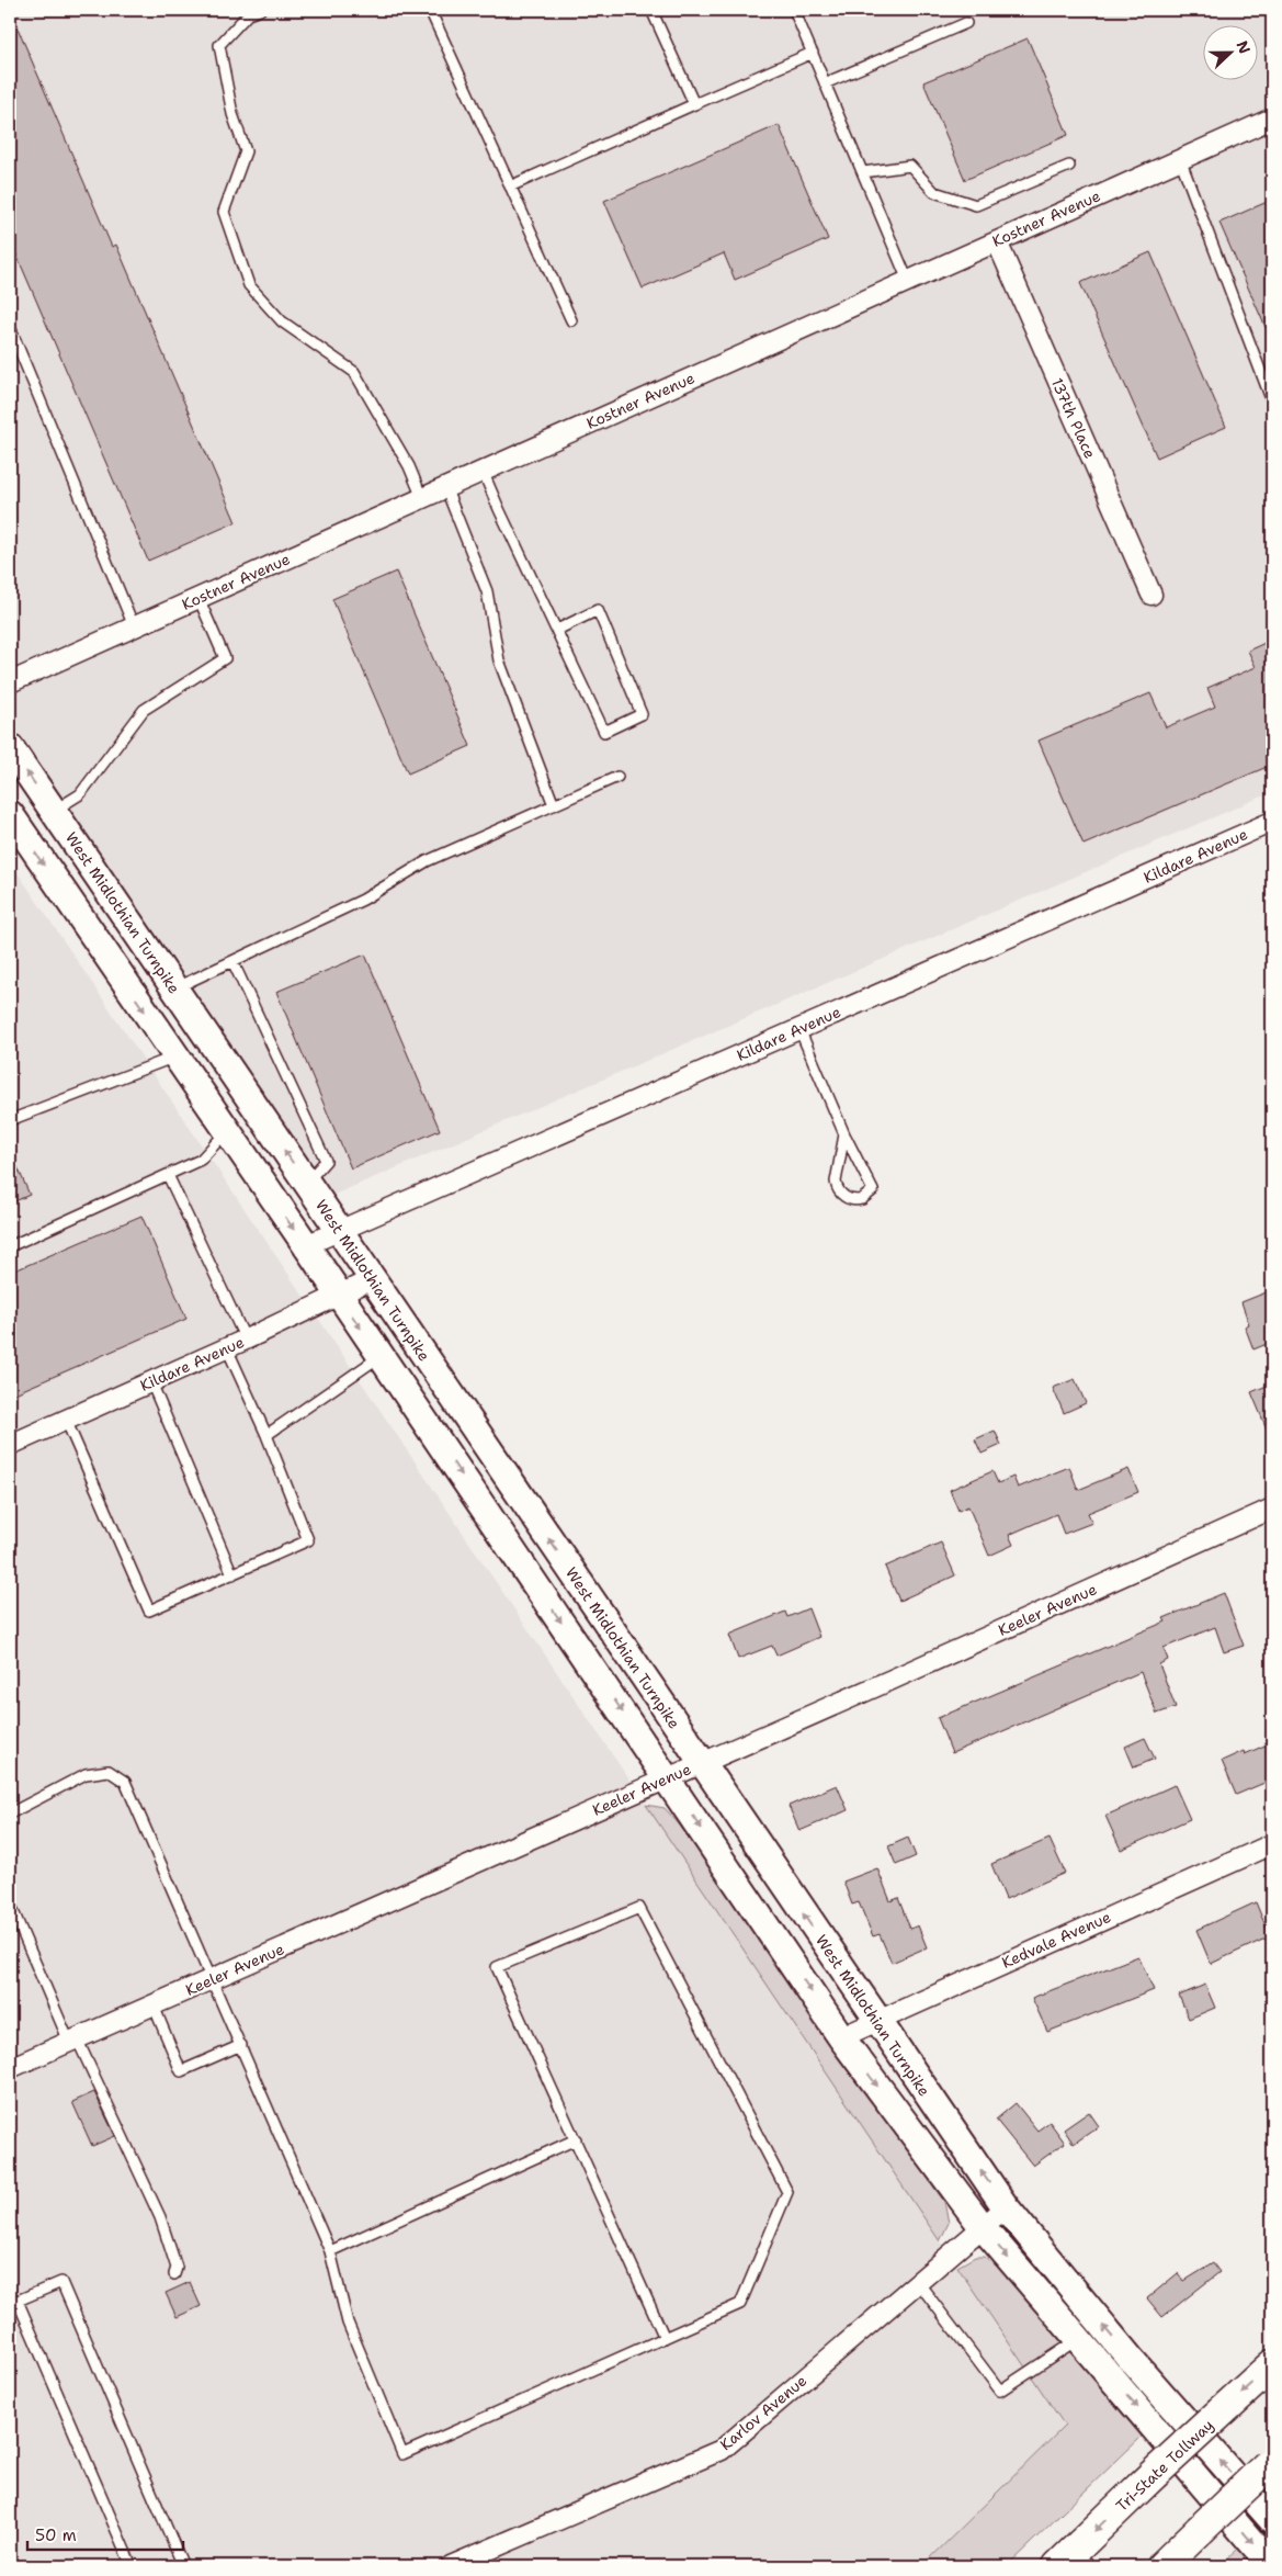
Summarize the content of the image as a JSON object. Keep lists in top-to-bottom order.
{
  "streets": {
    "highway": ["Tri-State Tollway"],
    "main road": ["West Midlothian Turnpike"],
    "street": [
      "Kostner Avenue",
      "137th Place",
      "Kildare Avenue",
      "Keeler Avenue",
      "Kedvale Avenue",
      "Karlov Avenue"
    ]
  },
  "crossings": [
    ["Kostner Avenue", "137th Place"],
    ["Kildare Avenue", "West Midlothian Turnpike"],
    ["West Midlothian Turnpike", "Keeler Avenue"],
    ["West Midlothian Turnpike", "Kedvale Avenue"],
    ["West Midlothian Turnpike", "Karlov Avenue"]
  ],
  "scale_bar": "50 m",
  "north": "right"
}
